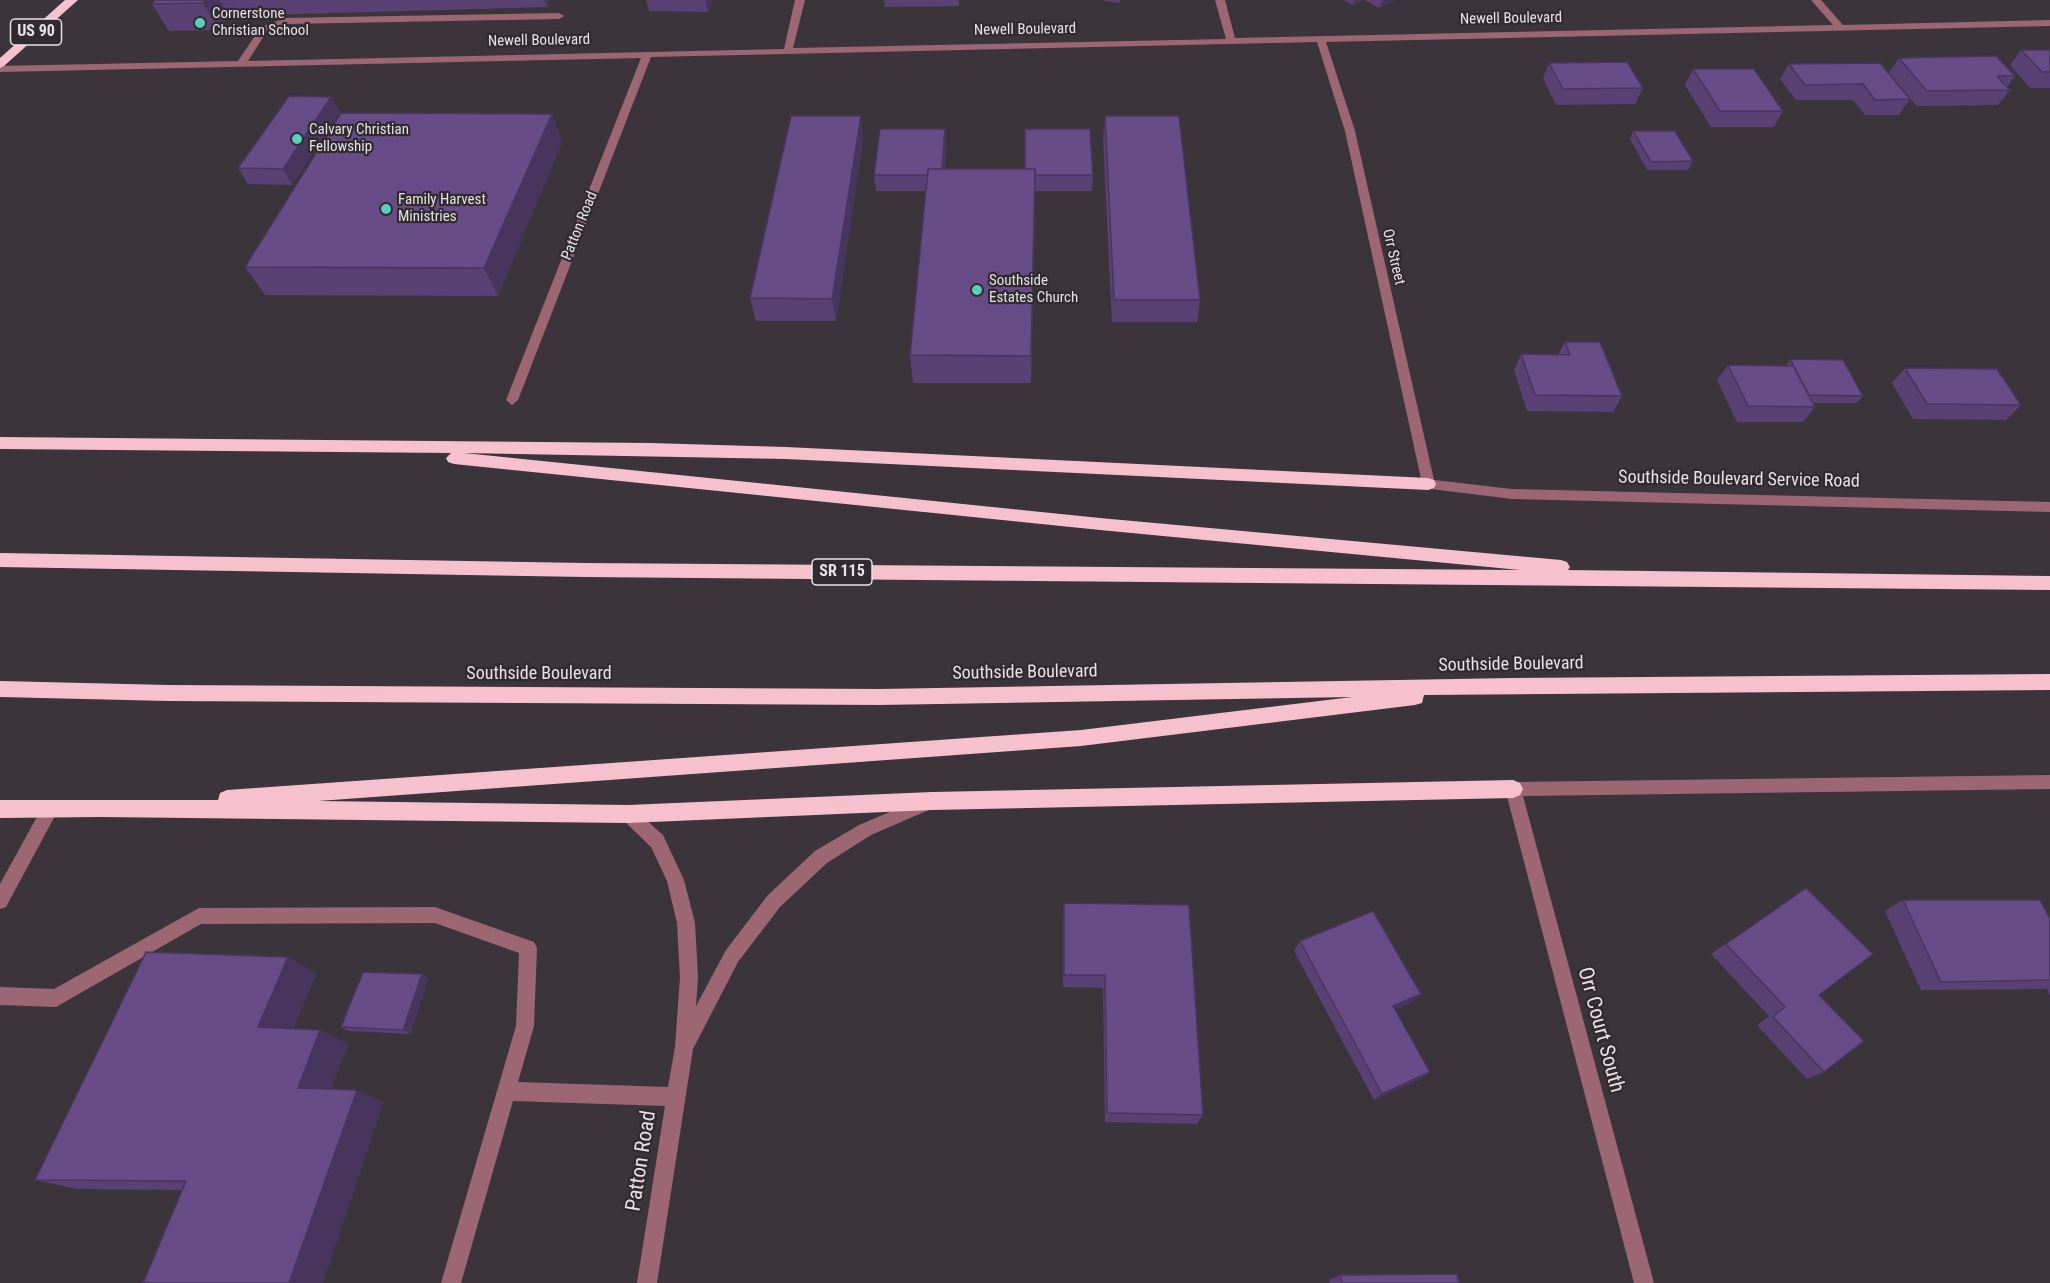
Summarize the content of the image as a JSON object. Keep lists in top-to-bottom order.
{
  "streets": {
    "highway": ["US 90", "SR 115", "Southside Boulevard"],
    "street": [
      "Newell Boulevard",
      "Patton Road",
      "Orr Street",
      "Southside Boulevard Service Road",
      "Orr Court South"
    ]
  },
  "crossings": [
    ["Newell Boulevard", "Patton Road"],
    ["Newell Boulevard", "Orr Street"],
    ["Orr Street", "Southside Boulevard Service Road"]
  ],
  "places": [
    "Cornerstone Christian School",
    "Calvary Christian Fellowship",
    "Family Harvest Ministries",
    "Southside Estates Church"
  ]
}
